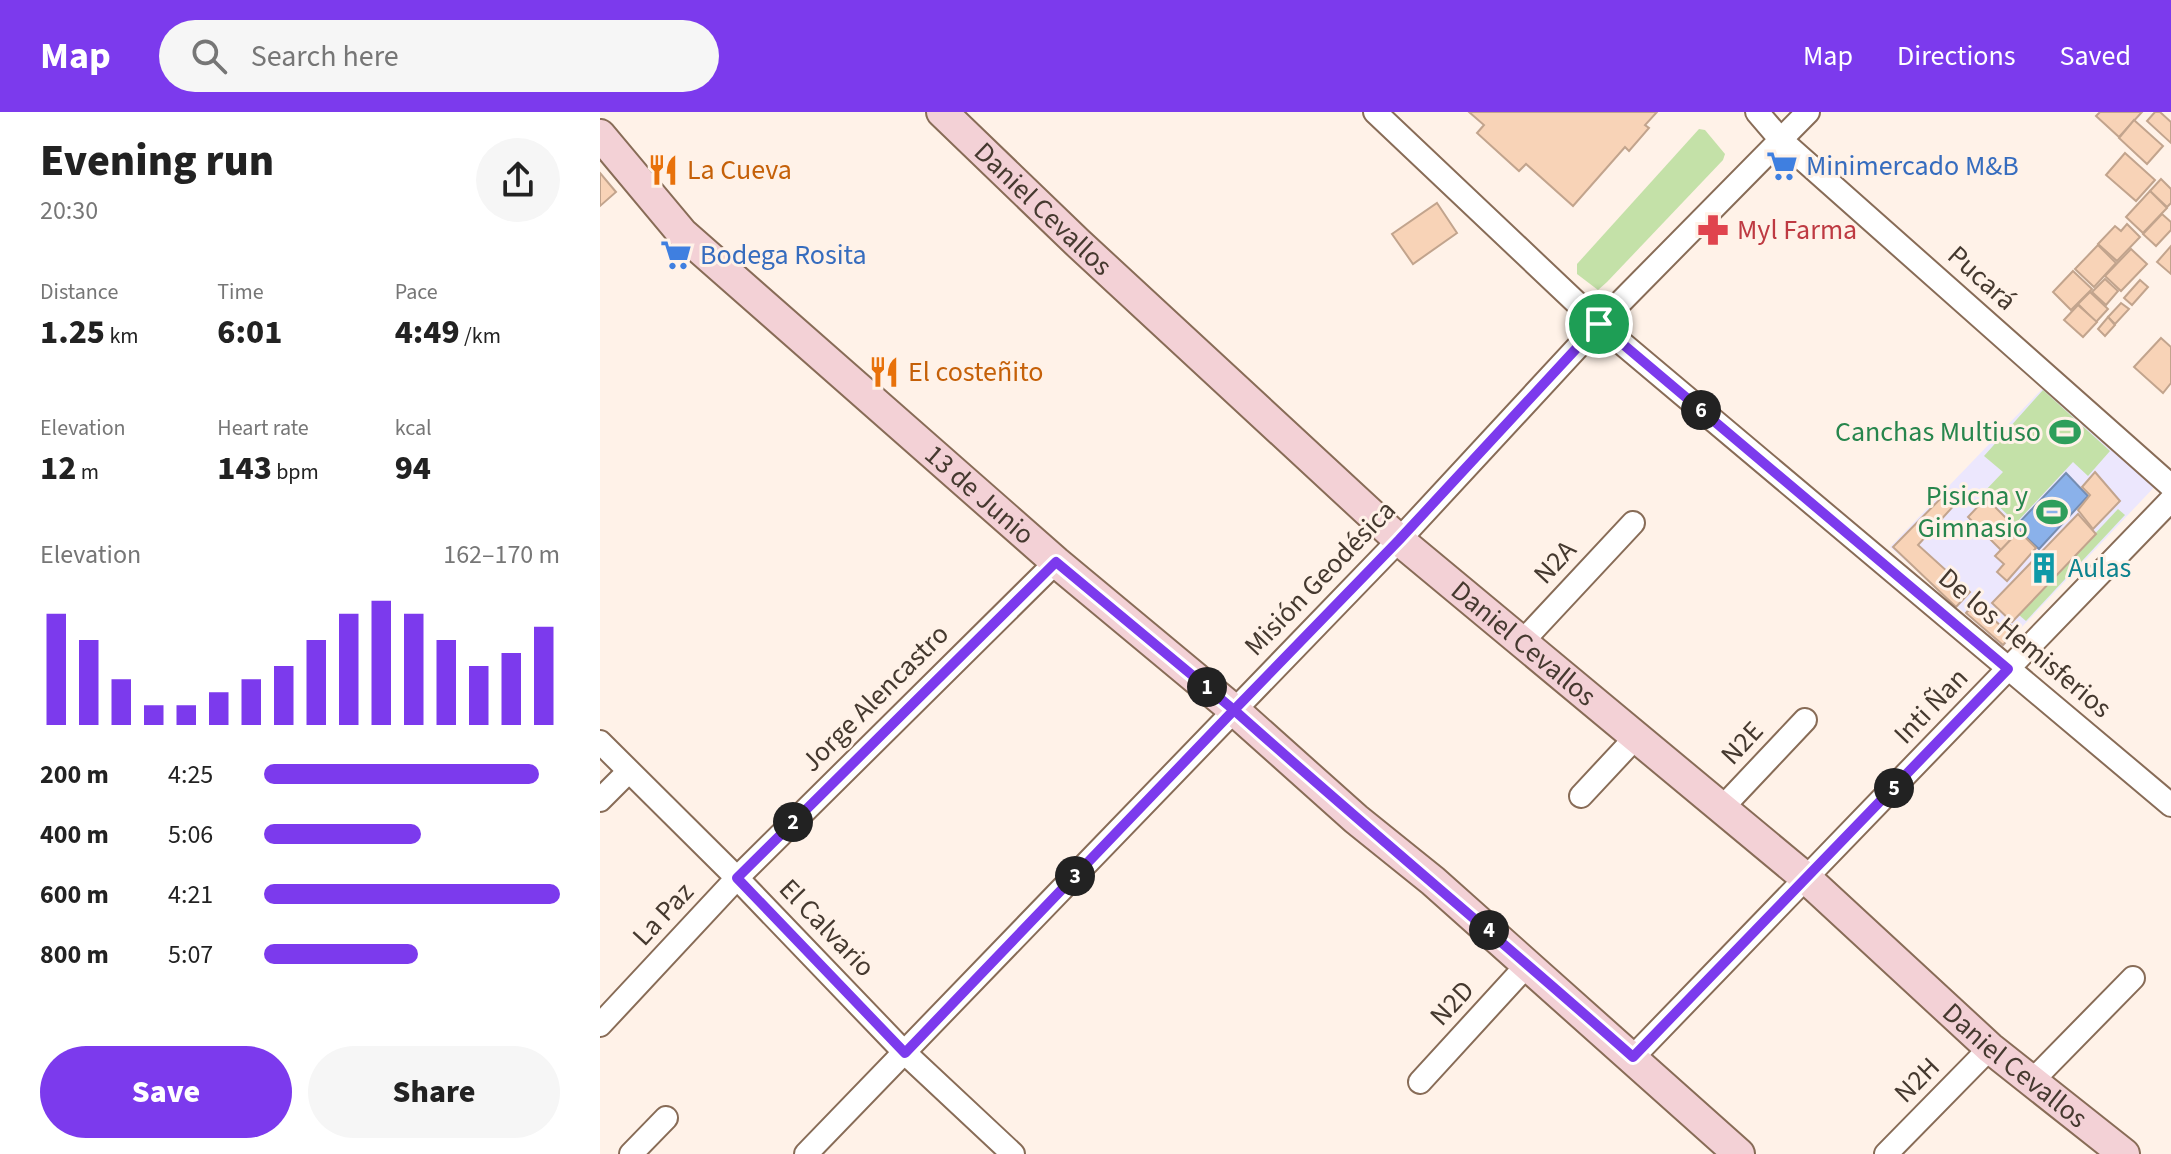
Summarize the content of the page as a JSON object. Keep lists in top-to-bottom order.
{
  "streets": {
    "street": [
      "Daniel Cevallos",
      "Pucará",
      "13 de Junio",
      "N2A",
      "Misión Geodésica",
      "De los Hemisferios",
      "Jorge Alencastro",
      "Inti Ñan",
      "N2E",
      "La Paz",
      "El Calvario",
      "N2D",
      "N2H"
    ]
  },
  "crossings": [
    ["Daniel Cevallos", "N2A"],
    ["Daniel Cevallos", "Misión Geodésica"],
    ["Daniel Cevallos", "Inti Ñan"],
    ["Daniel Cevallos", "N2E"],
    ["Daniel Cevallos", "N2H"],
    ["Pucará", "Misión Geodésica"],
    ["13 de Junio", "Misión Geodésica"],
    ["13 de Junio", "Jorge Alencastro"],
    ["13 de Junio", "Inti Ñan"],
    ["13 de Junio", "N2D"],
    ["Misión Geodésica", "De los Hemisferios"],
    ["Misión Geodésica", "El Calvario"],
    ["De los Hemisferios", "Inti Ñan"],
    ["Jorge Alencastro", "La Paz"],
    ["Jorge Alencastro", "El Calvario"],
    ["La Paz", "El Calvario"]
  ],
  "places": {
    "supermarket": ["Minimercado M&B", "Bodega Rosita"],
    "restaurant": ["La Cueva", "El costeñito"],
    "pharmacy": ["Myl Farma"],
    "sports": ["Canchas Multiuso", "Pisicna y Gimnasio"],
    "building": ["Aulas"]
  },
  "page": {
    "header": "Map",
    "search": "Search here",
    "nav": ["Map", "Directions", "Saved"],
    "heading": ["Evening run", "20:30"],
    "stats": [
      ["Distance", "1.25 km"],
      ["Time", "6:01"],
      ["Pace", "4:49 /km"],
      ["Elevation", "12 m"],
      ["Heart rate", "143 bpm"],
      ["kcal", "94"]
    ],
    "pins": [
      "6",
      "1",
      "5",
      "2",
      "3",
      "4"
    ],
    "chart": ["Elevation", "162–170 m"],
    "list": [
      {
        "name": "200 m",
        "note": "4:25"
      },
      {
        "name": "400 m",
        "note": "5:06"
      },
      {
        "name": "600 m",
        "note": "4:21"
      },
      {
        "name": "800 m",
        "note": "5:07"
      }
    ],
    "buttons": ["Save", "Share"]
  }
}
